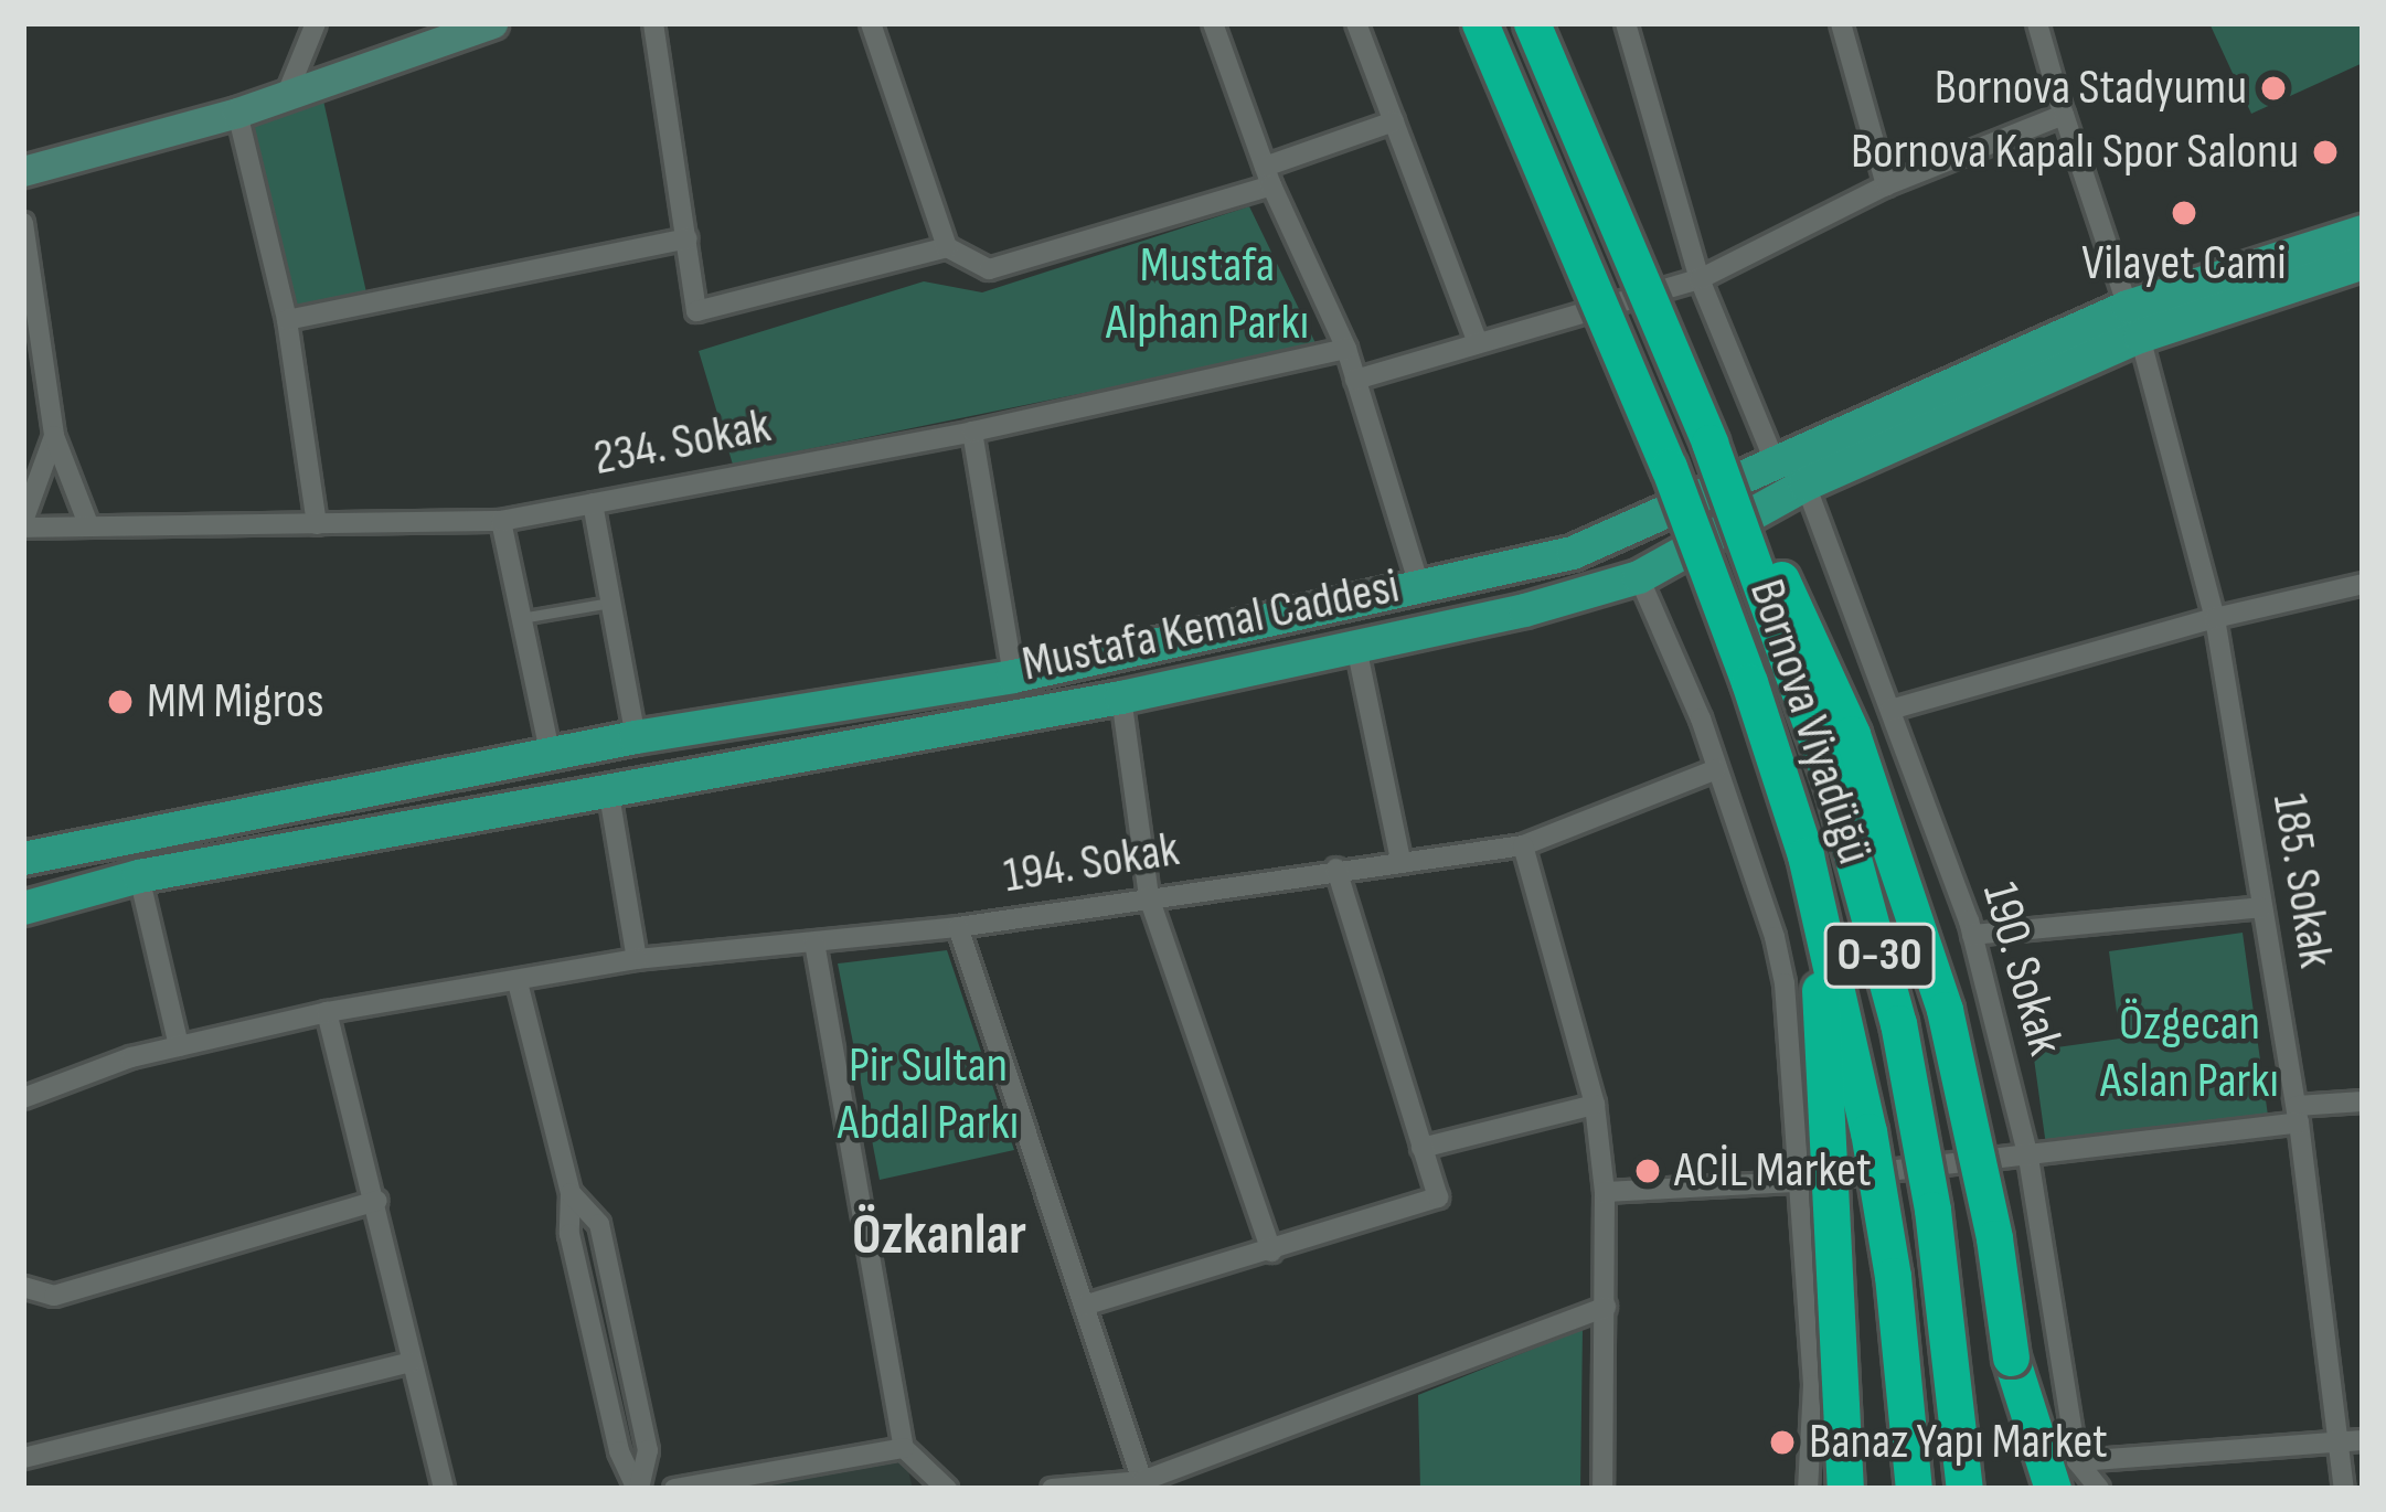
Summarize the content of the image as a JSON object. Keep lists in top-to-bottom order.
{
  "streets": {
    "highway": ["Bornova Viyadüğü", "O-30"],
    "main road": ["Mustafa Kemal Caddesi"],
    "street": [
      "234. Sokak",
      "194. Sokak",
      "185. Sokak",
      "190. Sokak"
    ]
  },
  "crossings": [
    ["Mustafa Kemal Caddesi", "185. Sokak"],
    ["Mustafa Kemal Caddesi", "190. Sokak"]
  ],
  "districts": ["Özkanlar"],
  "parks": ["Mustafa Alphan Parkı", "Özgecan Aslan Parkı", "Pir Sultan Abdal Parkı"],
  "places": [
    "Bornova Stadyumu",
    "Bornova Kapalı Spor Salonu",
    "Vilayet Cami",
    "MM Migros",
    "ACİL Market",
    "Banaz Yapı Market"
  ]
}
